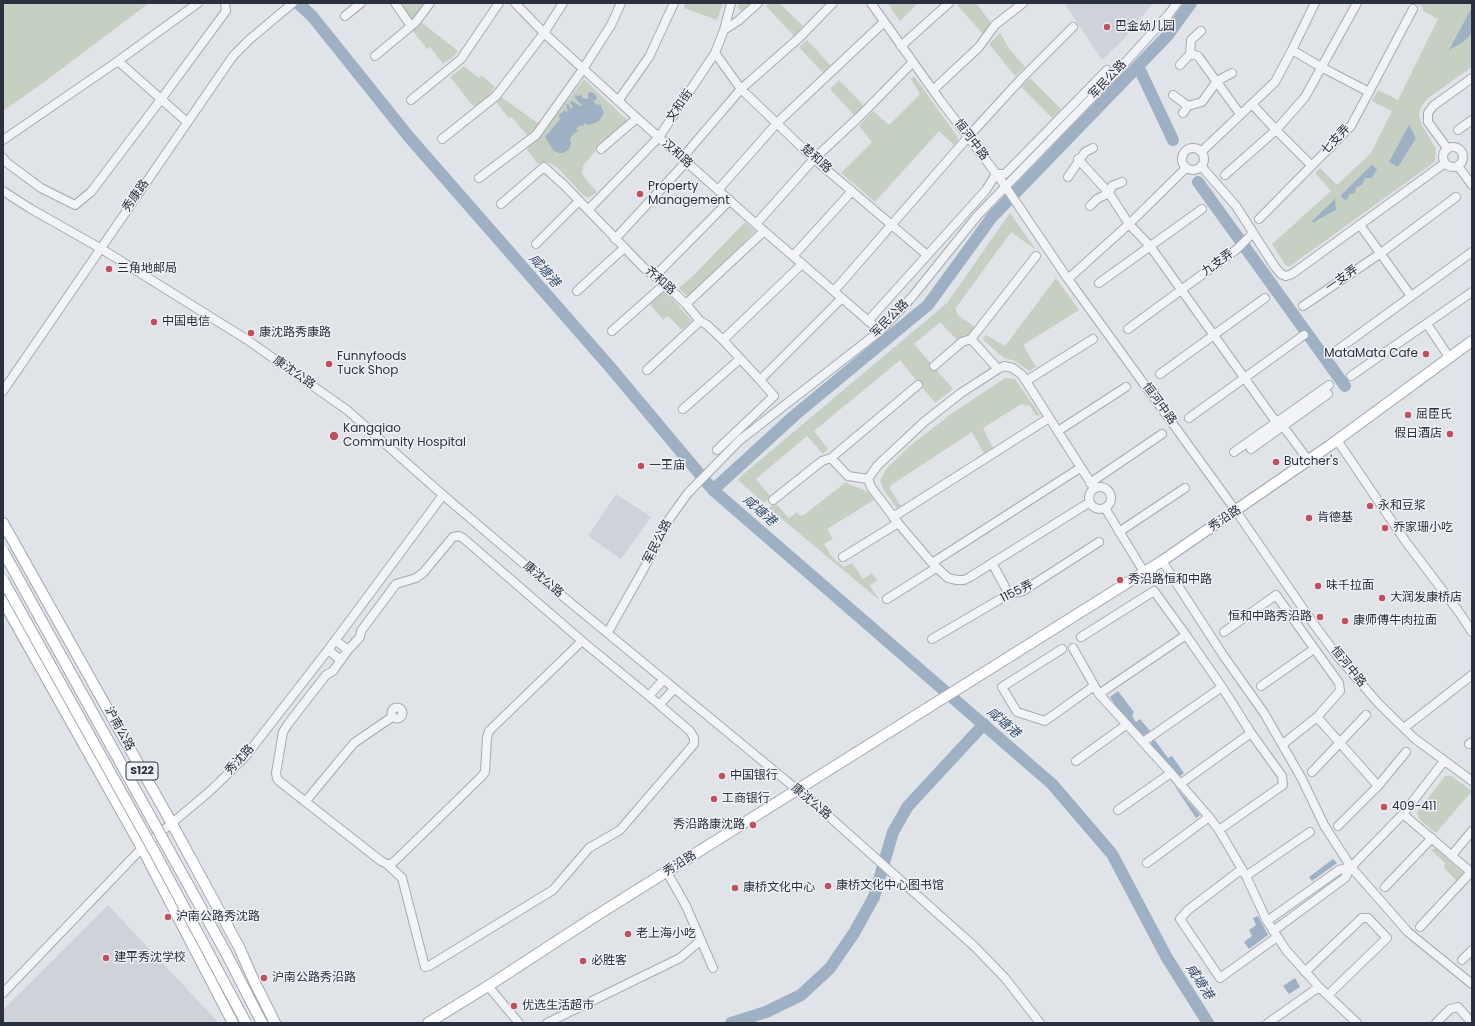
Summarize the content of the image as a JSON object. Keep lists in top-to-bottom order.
{
  "streets": {
    "main road": ["秀沿路", "沪南公路", "S122"],
    "street": [
      "军民公路",
      "文和街",
      "恒河中路",
      "七支弄",
      "汉和路",
      "楚和路",
      "秀康路",
      "九支弄",
      "一支弄",
      "齐和路",
      "康沈公路",
      "1155弄",
      "秀沈路"
    ]
  },
  "crossings": [
    ["军民公路", "恒河中路"],
    ["军民公路", "汉和路"],
    ["军民公路", "康沈公路"],
    ["文和街", "汉和路"],
    ["文和街", "楚和路"],
    ["文和街", "齐和路"],
    ["恒河中路", "秀沿路"],
    ["秀康路", "康沈公路"],
    ["康沈公路", "秀沿路"],
    ["康沈公路", "秀沈路"],
    ["沪南公路", "秀沈路"]
  ],
  "water": ["咸塘港"],
  "places": [
    "巴金幼儿园",
    "Property Management",
    "三角地邮局",
    "中国电信",
    "康沈路秀康路",
    "MataMata Cafe",
    "Funnyfoods Tuck Shop",
    "屈臣氏",
    "假日酒店",
    "Kangqiao Community Hospital",
    "Butcher's",
    "一王庙",
    "永和豆浆",
    "肯德基",
    "乔家珊小吃",
    "秀沿路恒和中路",
    "味千拉面",
    "大润发康桥店",
    "恒和中路秀沿路",
    "康师傅牛肉拉面",
    "中国银行",
    "工商银行",
    "409-411",
    "秀沿路康沈路",
    "康桥文化中心图书馆",
    "康桥文化中心",
    "沪南公路秀沈路",
    "老上海小吃",
    "建平秀沈学校",
    "必胜客",
    "沪南公路秀沿路",
    "优选生活超市"
  ]
}
